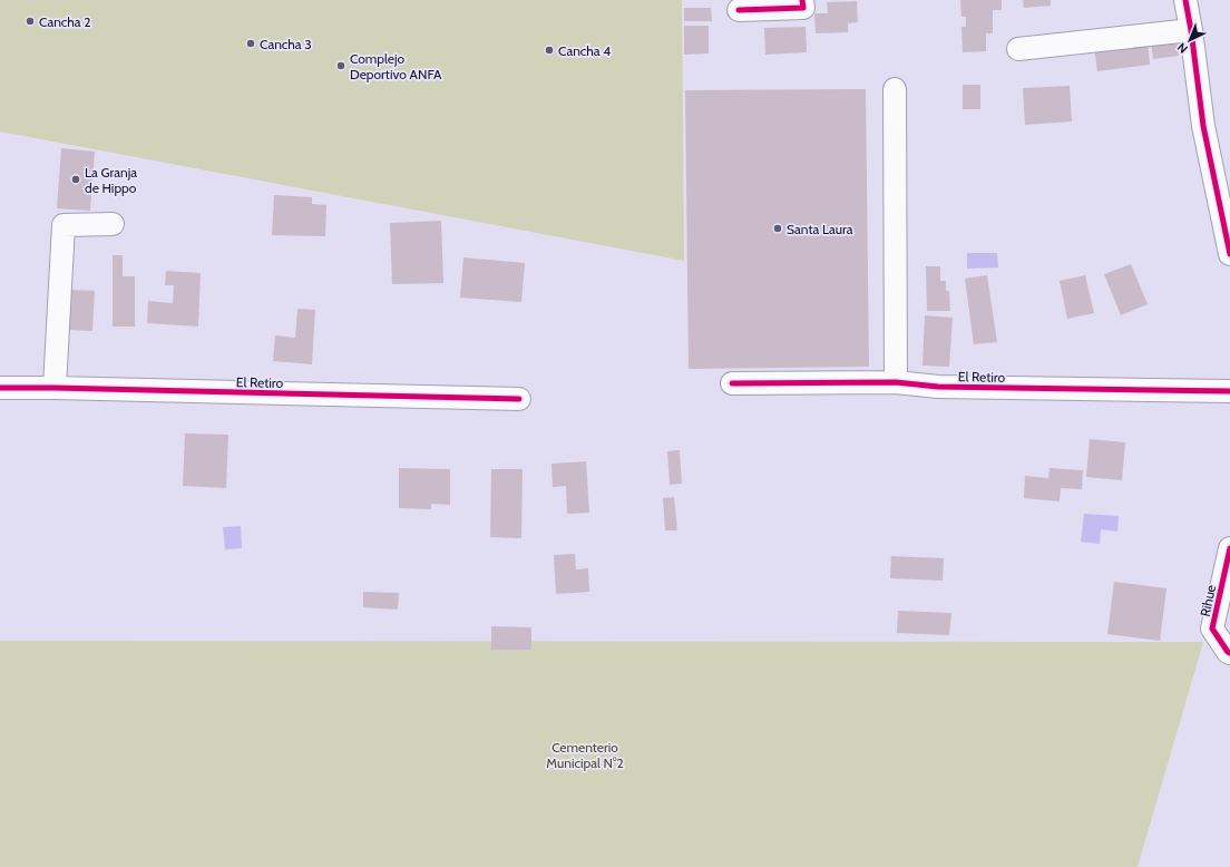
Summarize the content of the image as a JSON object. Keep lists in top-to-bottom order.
{
  "streets": {
    "street": ["El Retiro", "Rihue"]
  },
  "parks": ["Cementerio Municipal N°2"],
  "places": [
    "Cancha 2",
    "Cancha 3",
    "Cancha 4",
    "Complejo Deportivo ANFA",
    "La Granja de Hippo",
    "Santa Laura"
  ],
  "north": "bottom left"
}
